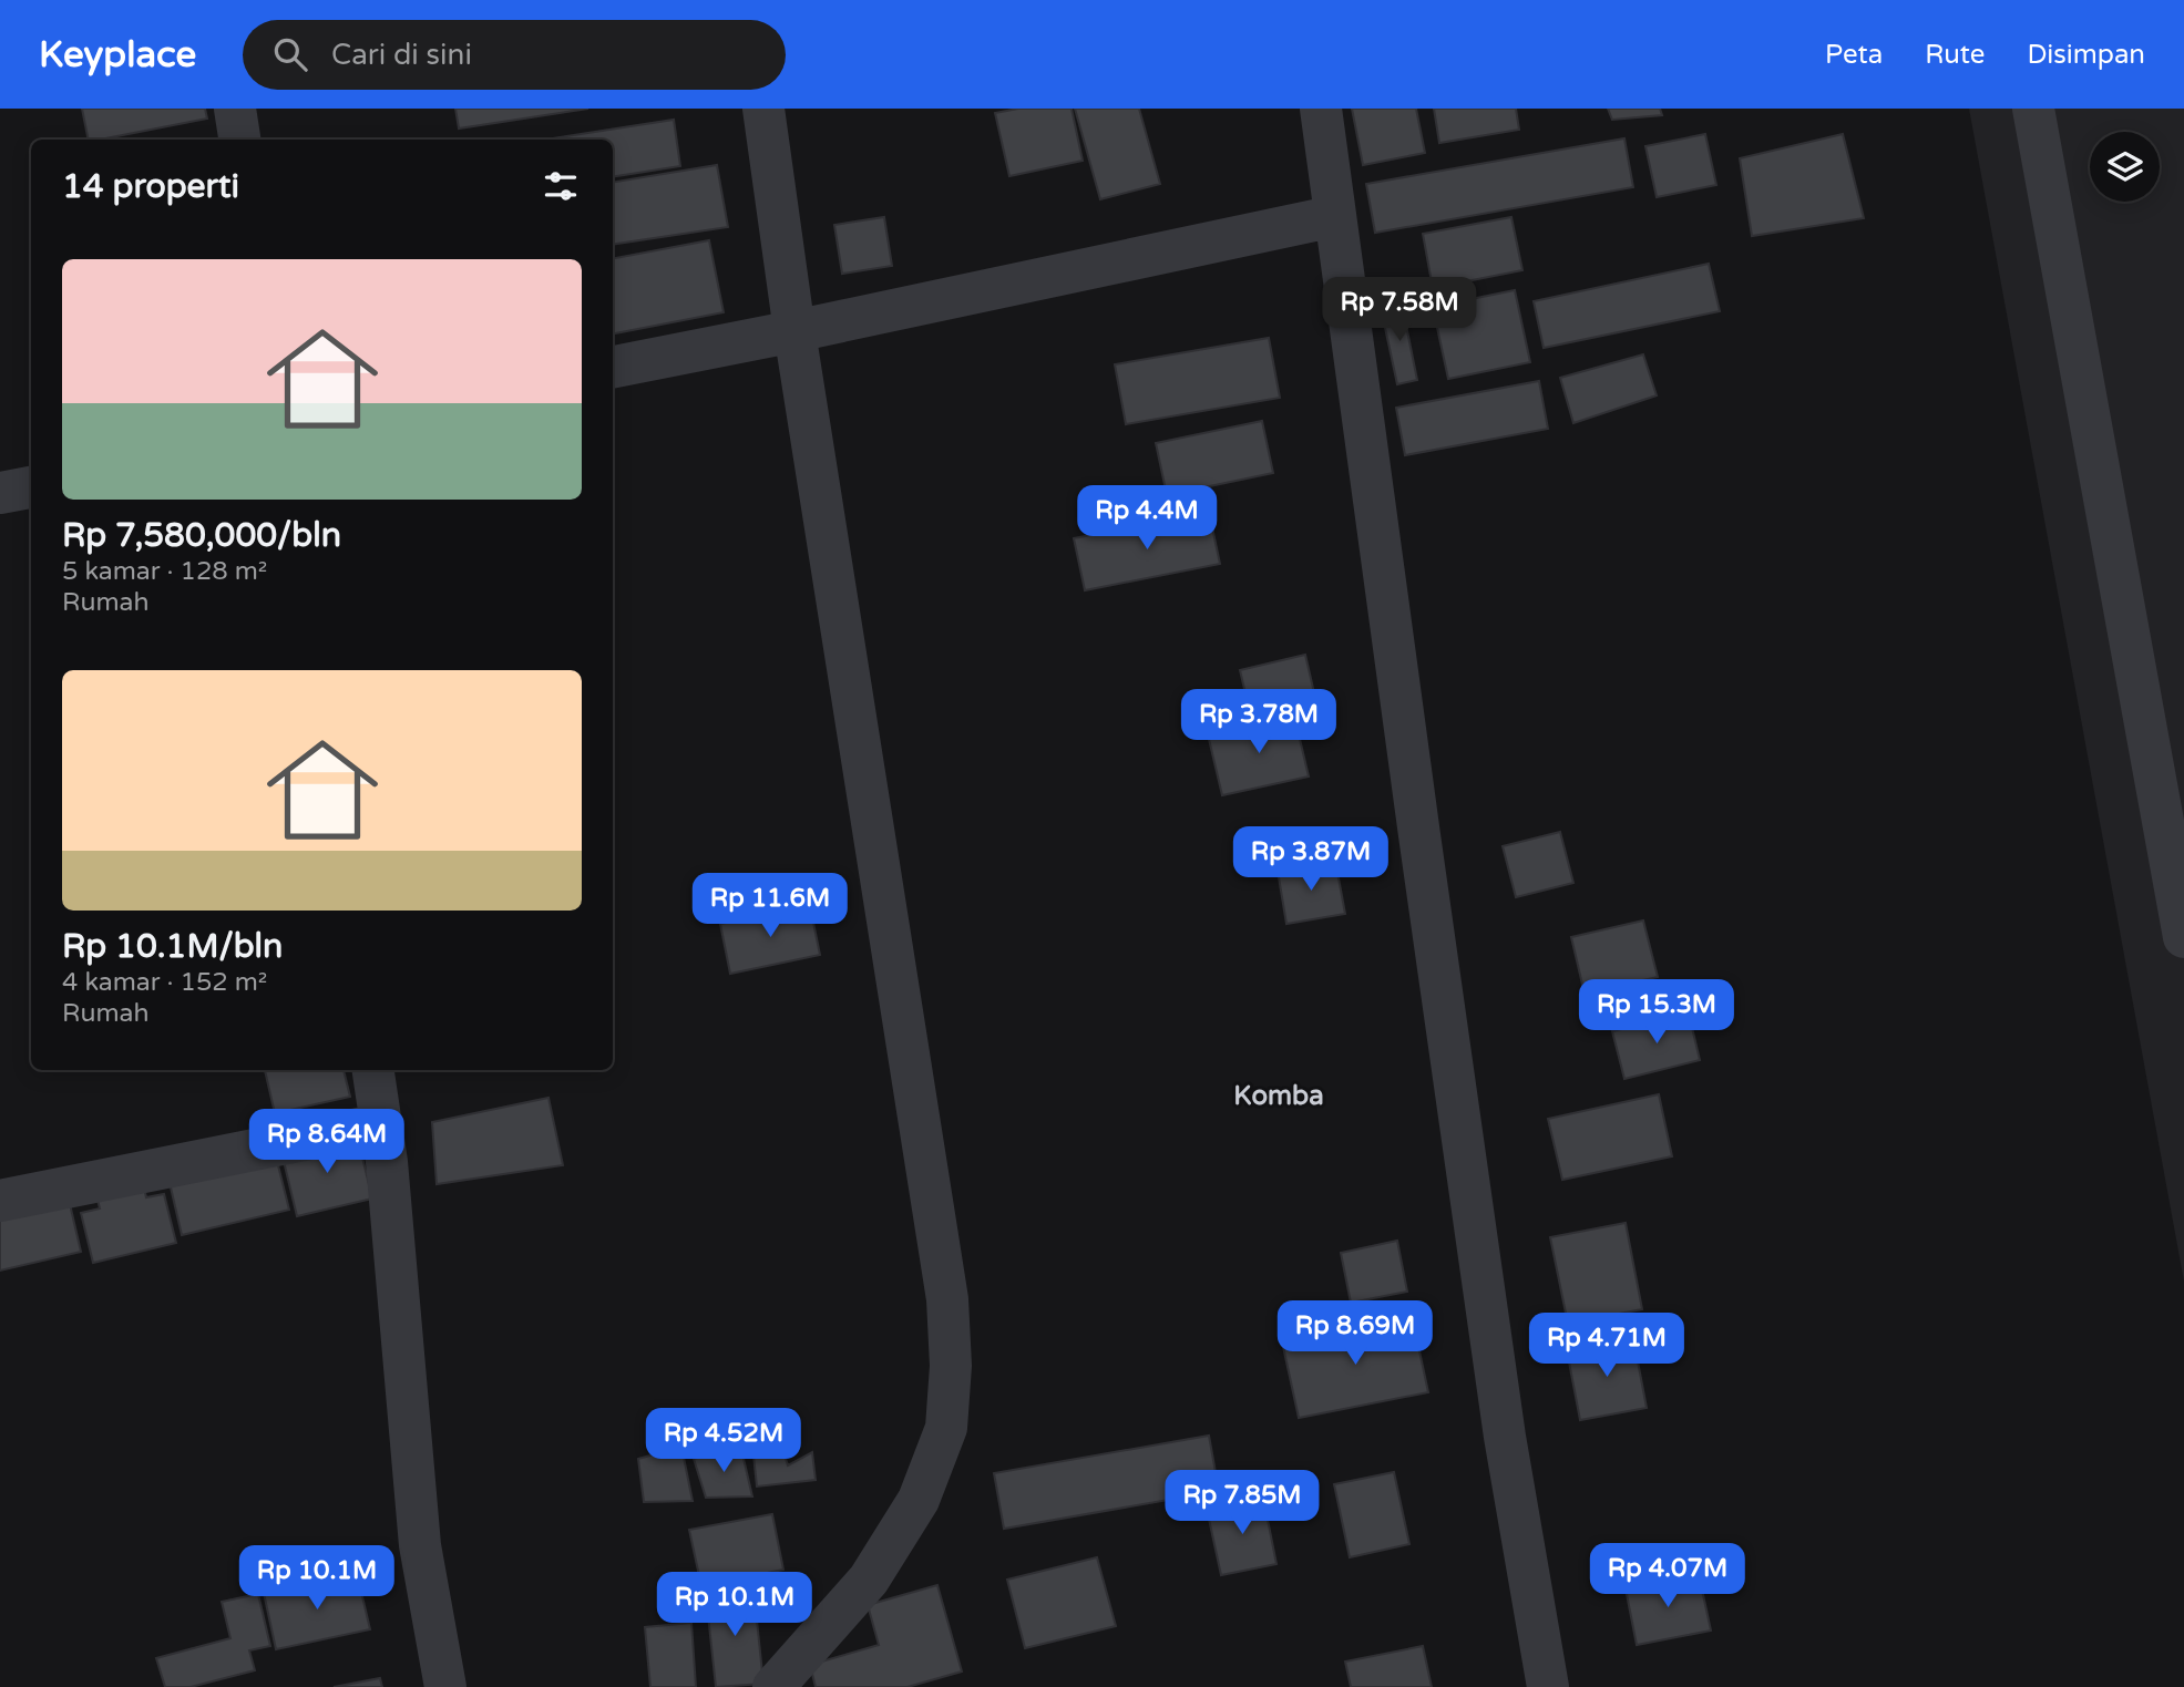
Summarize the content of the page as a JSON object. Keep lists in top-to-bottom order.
{
  "districts": ["Komba"],
  "page": {
    "header": "Keyplace",
    "search": "Cari di sini",
    "nav": ["Peta", "Rute", "Disimpan"],
    "heading": "14 properti",
    "list": [
      {
        "name": "Rp 7,580,000/bln",
        "note": "5 kamar · 128 m² · Rumah"
      },
      {
        "name": "Rp 10.1M/bln",
        "note": "4 kamar · 152 m² · Rumah"
      }
    ],
    "price": [
      "Rp 7.58M",
      "Rp 4.4M",
      "Rp 3.78M",
      "Rp 3.87M",
      "Rp 11.6M",
      "Rp 15.3M",
      "Rp 8.64M",
      "Rp 8.69M",
      "Rp 4.71M",
      "Rp 4.52M",
      "Rp 7.85M",
      "Rp 4.07M",
      "Rp 10.1M",
      "Rp 10.1M"
    ]
  }
}
